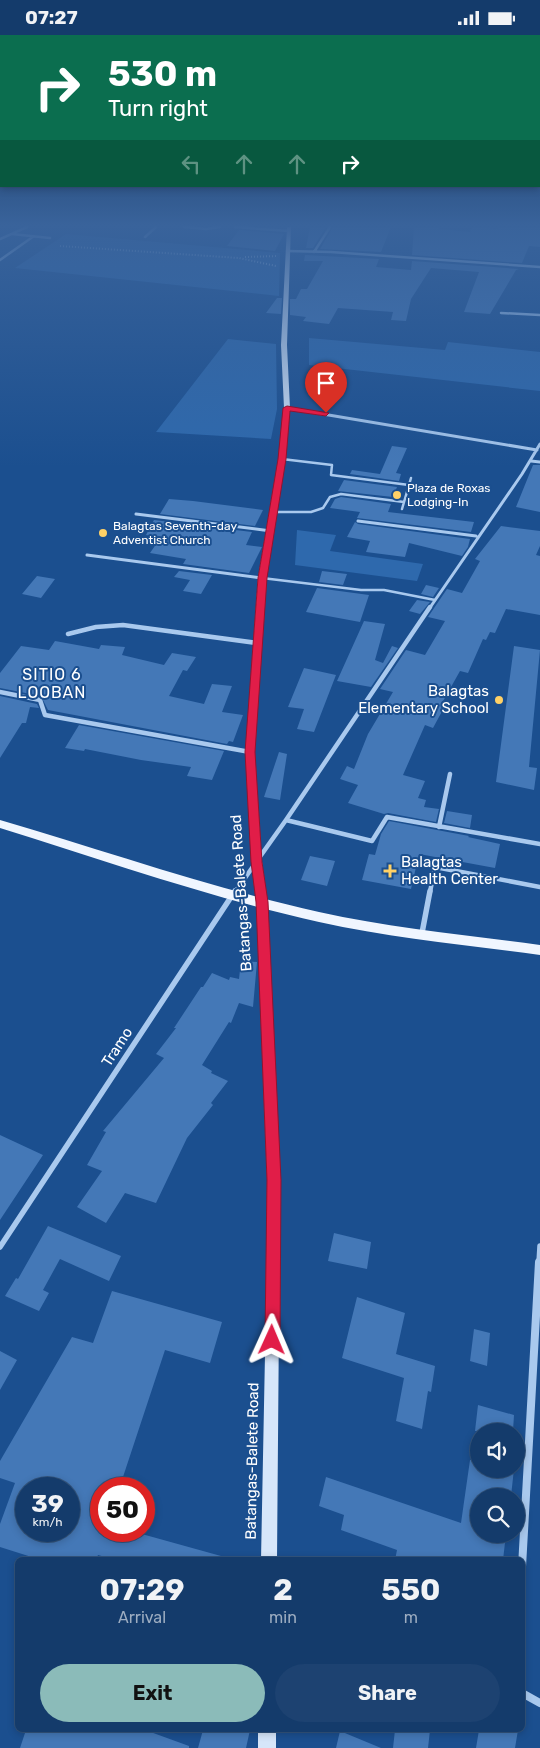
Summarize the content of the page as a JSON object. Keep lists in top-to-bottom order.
{
  "streets": {
    "main road": ["Batangas-Balete Road"],
    "street": ["Tramo"]
  },
  "crossings": [
    ["Batangas-Balete Road", "Tramo"]
  ],
  "districts": ["SITIO 6 LOOBAN"],
  "places": {
    "other": ["Plaza de Roxas Lodging-In", "Balagtas Seventh-day Adventist Church", "Balagtas Elementary School"],
    "health": ["Balagtas Health Center"]
  },
  "page": {
    "status": "07:27",
    "turn": ["530 m", "Turn right"],
    "speed": "39 km/h",
    "limit": "50",
    "eta": [
      "07:29",
      "Arrival",
      "2",
      "min",
      "550",
      "m"
    ],
    "buttons": ["Exit", "Share"]
  }
}
